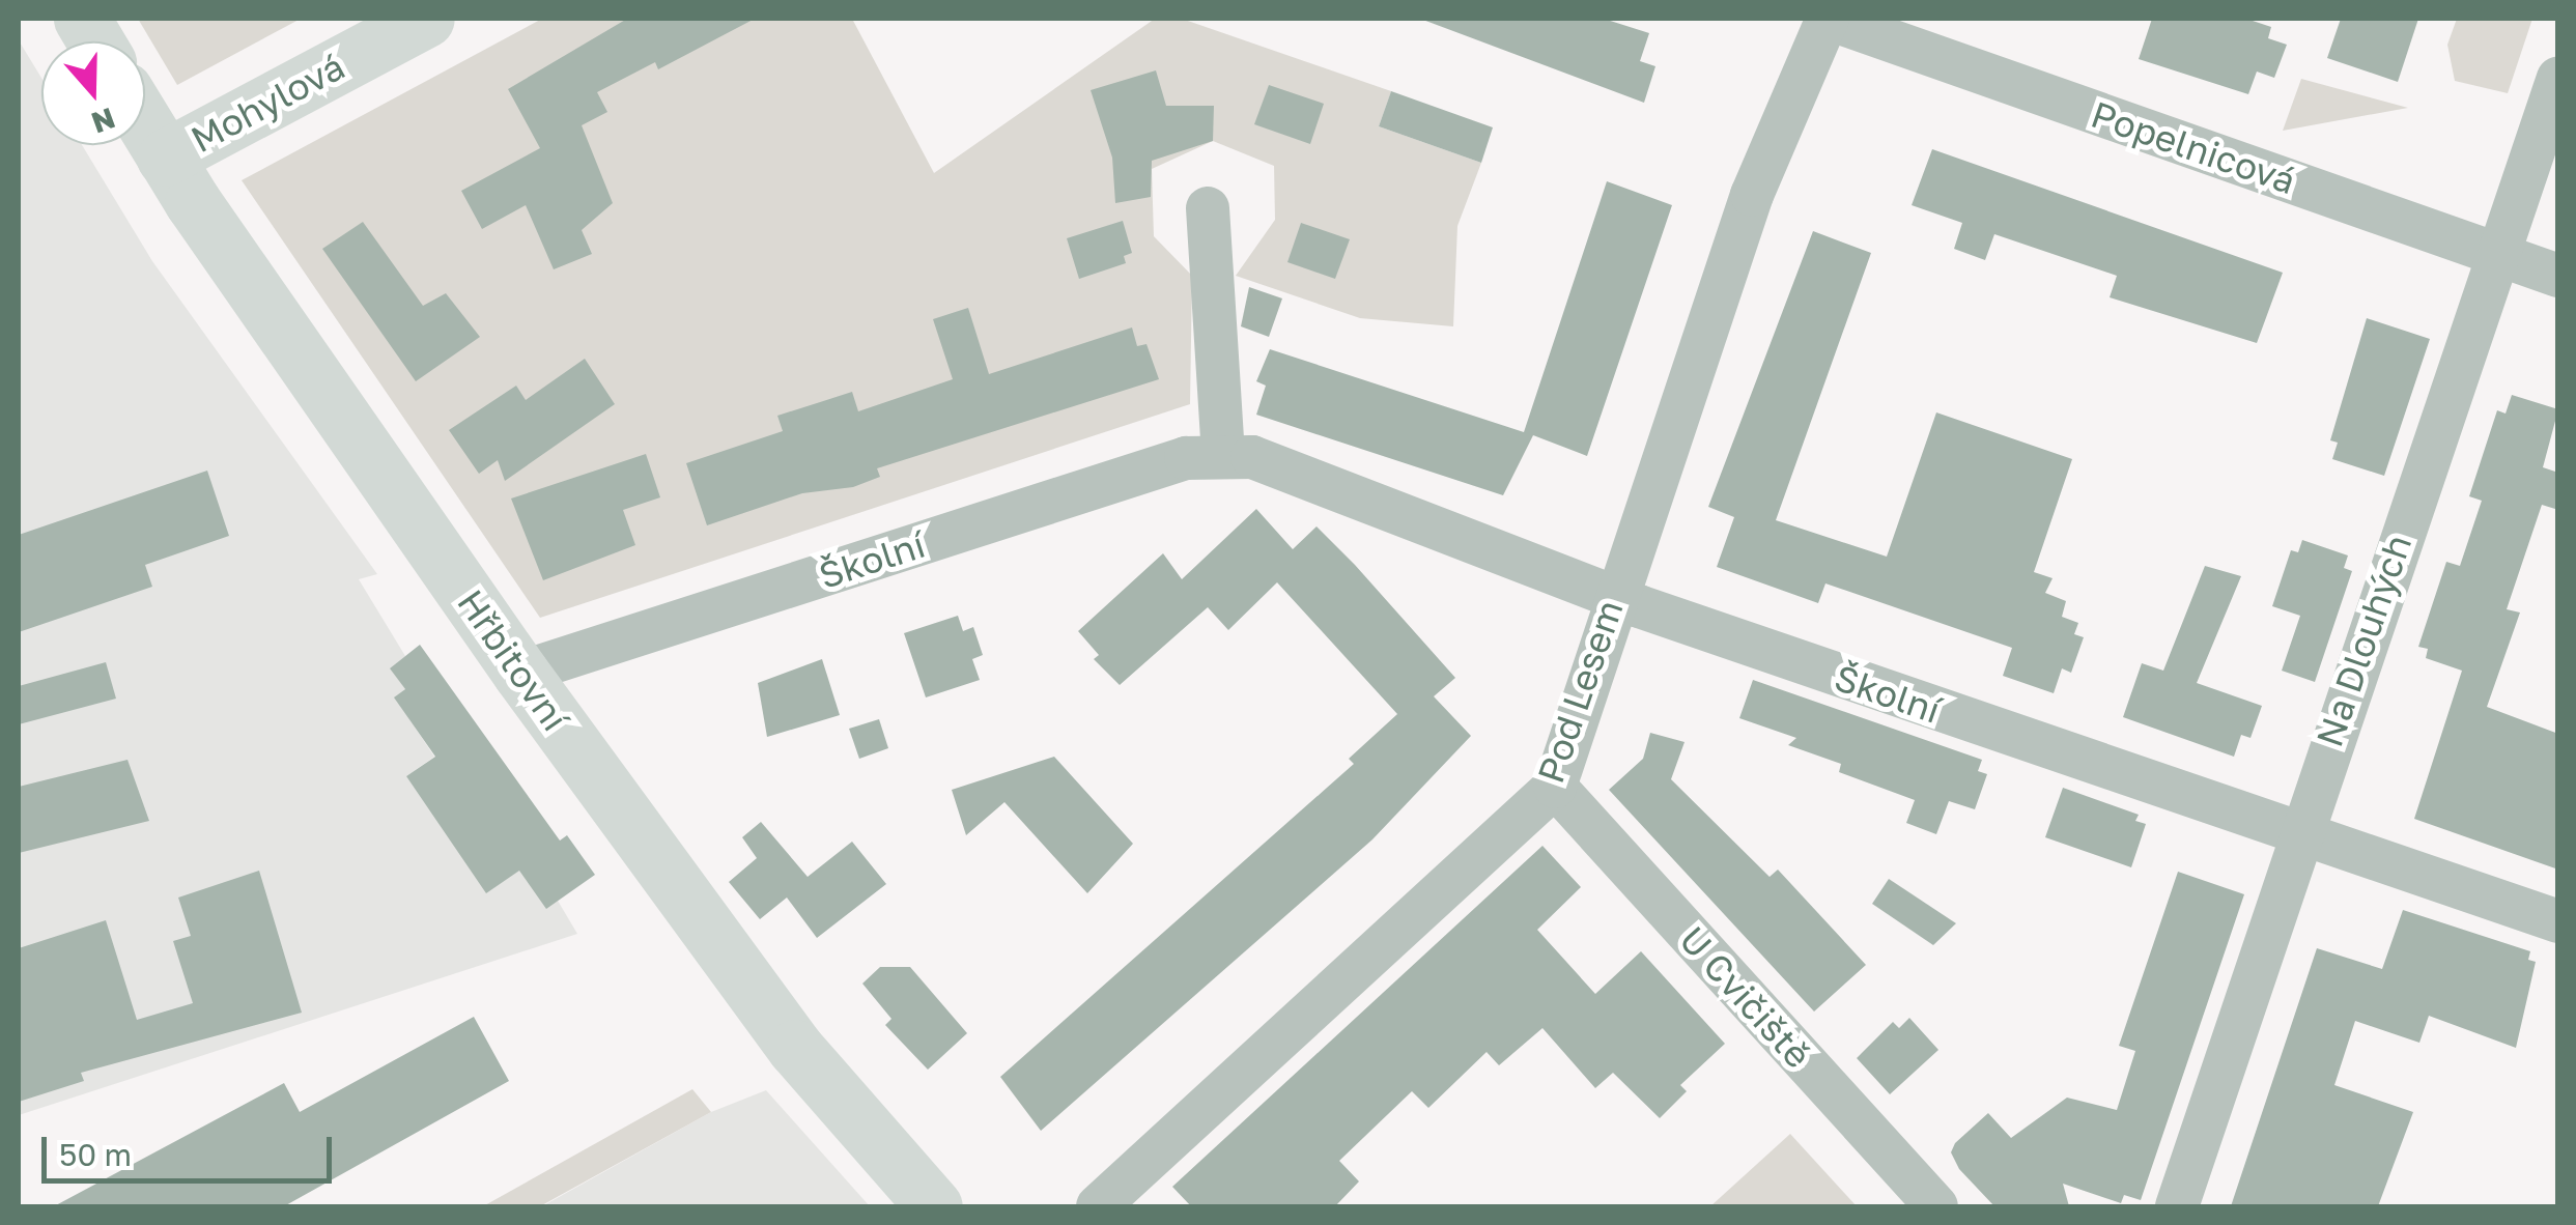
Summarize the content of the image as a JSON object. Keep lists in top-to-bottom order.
{
  "streets": {
    "street": [
      "Mohylová",
      "Popelnicová",
      "Školní",
      "Na Dlouhých",
      "Hřbitovní",
      "Pod Lesem",
      "U Cvičiště"
    ]
  },
  "crossings": [
    ["Mohylová", "Hřbitovní"],
    ["Popelnicová", "Na Dlouhých"],
    ["Popelnicová", "Pod Lesem"],
    ["Školní", "Na Dlouhých"],
    ["Školní", "Hřbitovní"],
    ["Školní", "Pod Lesem"],
    ["Pod Lesem", "U Cvičiště"]
  ],
  "scale_bar": "50 m",
  "north": "bottom"
}
